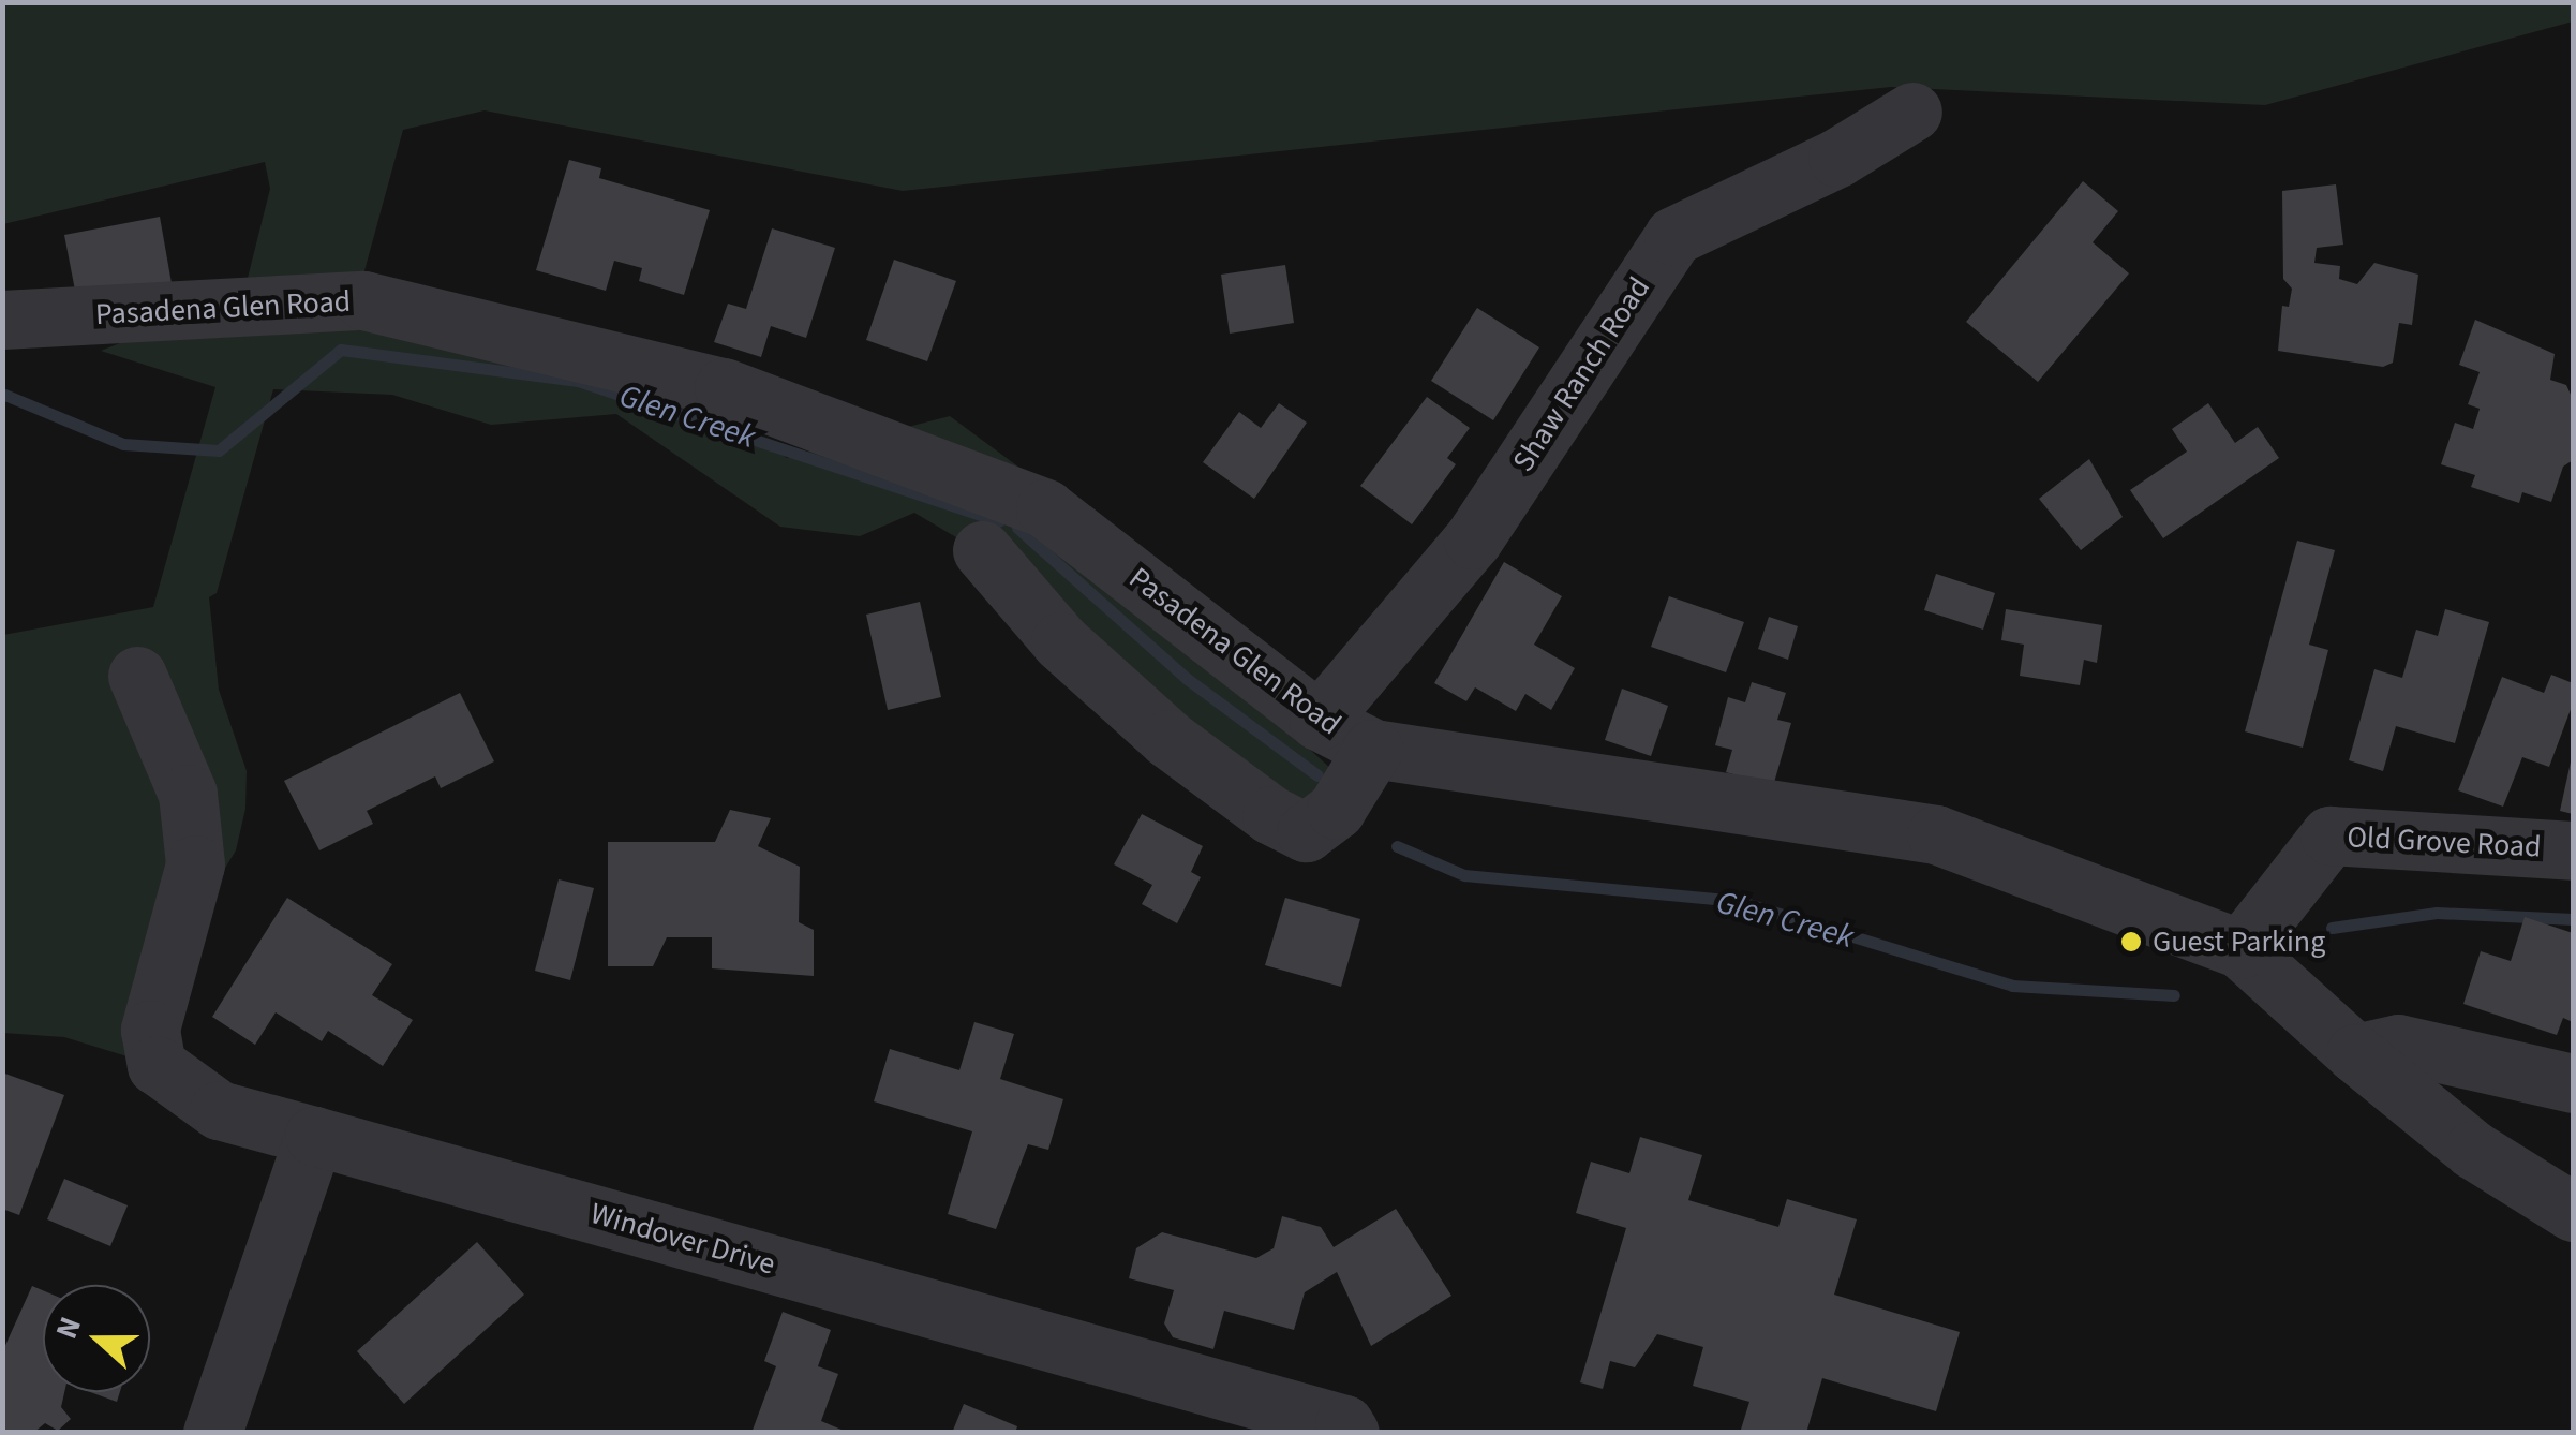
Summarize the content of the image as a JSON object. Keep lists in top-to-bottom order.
{
  "streets": {
    "street": [
      "Pasadena Glen Road",
      "Shaw Ranch Road",
      "Old Grove Road",
      "Windover Drive"
    ]
  },
  "crossings": [
    ["Pasadena Glen Road", "Shaw Ranch Road"],
    ["Pasadena Glen Road", "Old Grove Road"]
  ],
  "water": ["Glen Creek"],
  "places": ["Guest Parking"],
  "north": "left"
}
